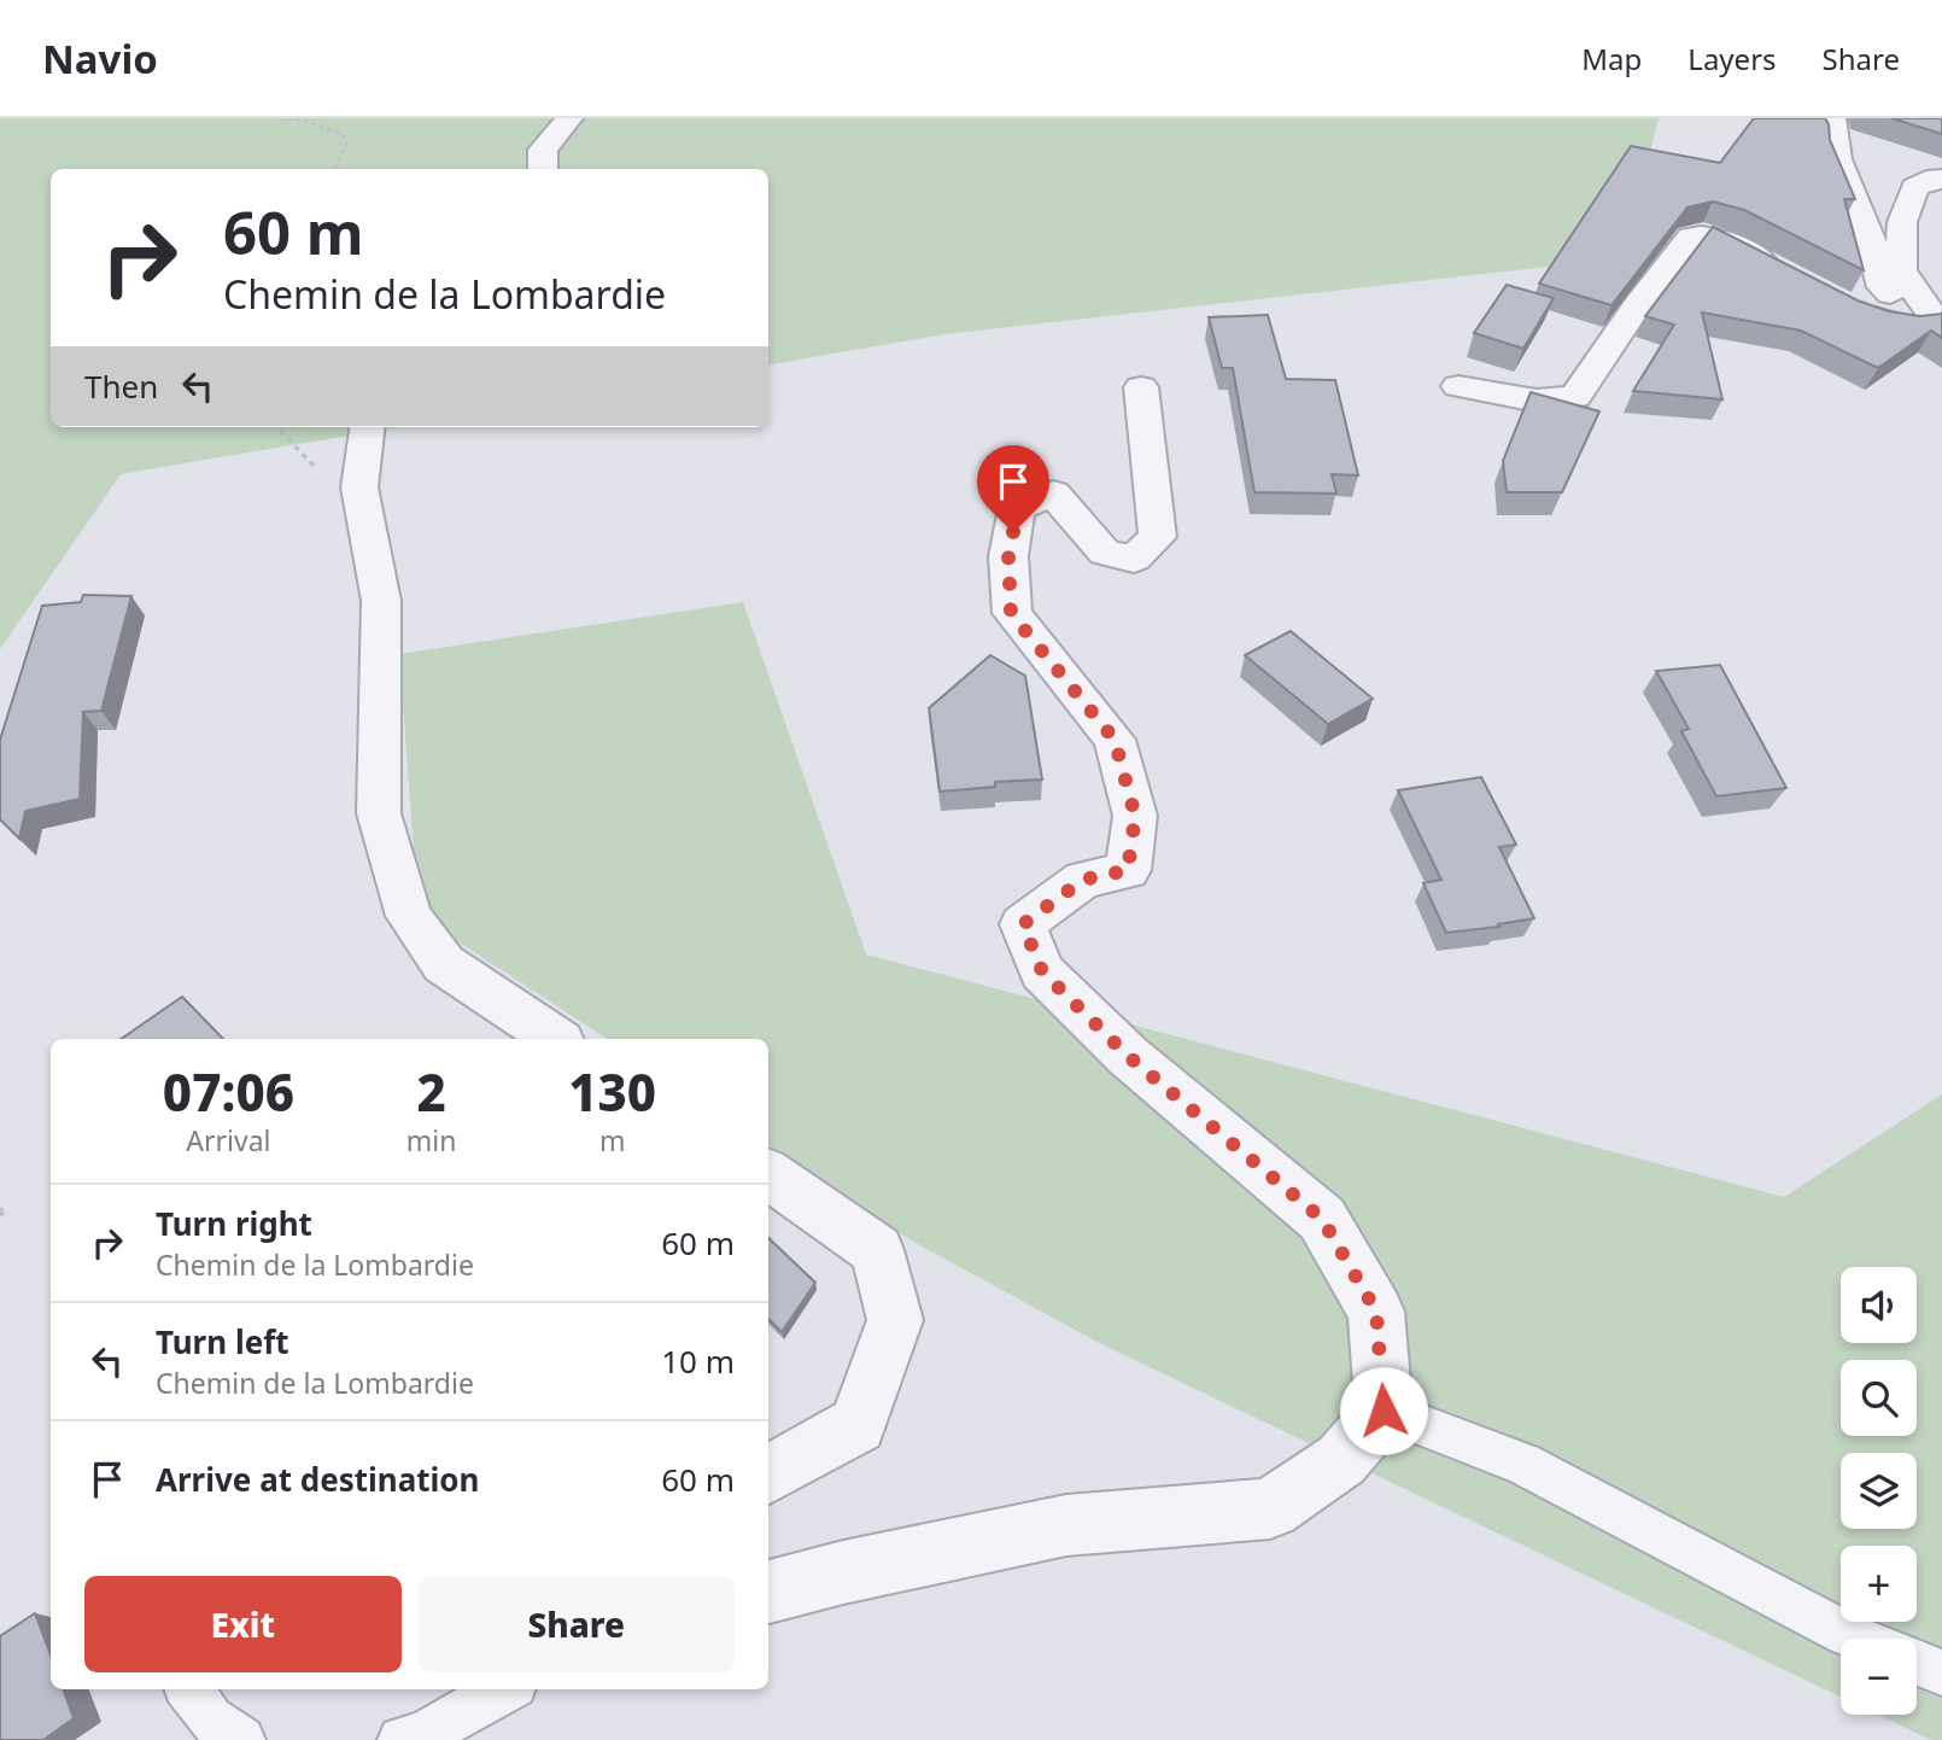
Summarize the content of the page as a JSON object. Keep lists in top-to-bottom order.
{
  "page": {
    "header": "Navio",
    "nav": ["Map", "Layers", "Share"],
    "turn": ["60 m", "Chemin de la Lombardie"],
    "then": "Then",
    "eta": [
      "07:06",
      "Arrival",
      "2",
      "min",
      "130",
      "m"
    ],
    "list": [
      {
        "name": "Turn right",
        "note": "Chemin de la Lombardie",
        "value": "60 m"
      },
      {
        "name": "Turn left",
        "note": "Chemin de la Lombardie",
        "value": "10 m"
      },
      {
        "name": "Arrive at destination",
        "value": "60 m"
      }
    ],
    "map_buttons": ["+", "−"],
    "buttons": ["Exit", "Share"]
  }
}
